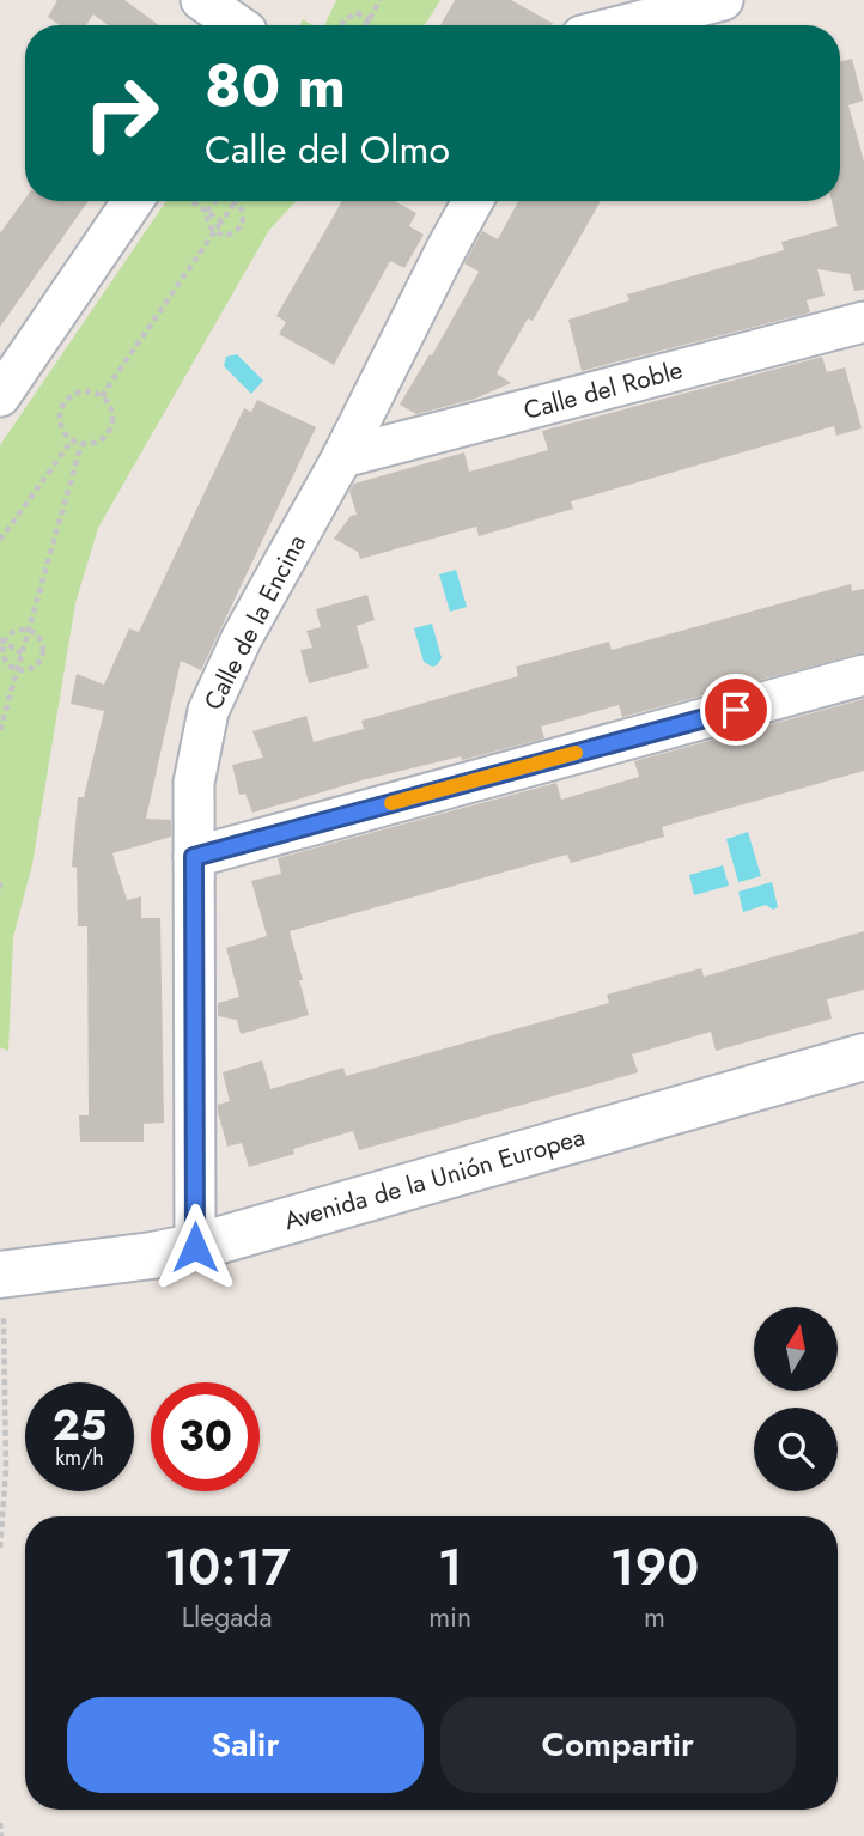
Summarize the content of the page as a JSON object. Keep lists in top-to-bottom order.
{
  "streets": {
    "street": ["Calle del Roble", "Calle de la Encina", "Avenida de la Unión Europea"]
  },
  "crossings": [
    ["Calle del Roble", "Calle de la Encina"],
    ["Calle de la Encina", "Avenida de la Unión Europea"]
  ],
  "north": "top",
  "page": {
    "turn": ["80 m", "Calle del Olmo"],
    "speed": "25 km/h",
    "limit": "30",
    "eta": [
      "10:17",
      "Llegada",
      "1",
      "min",
      "190",
      "m"
    ],
    "buttons": ["Salir", "Compartir"]
  }
}
